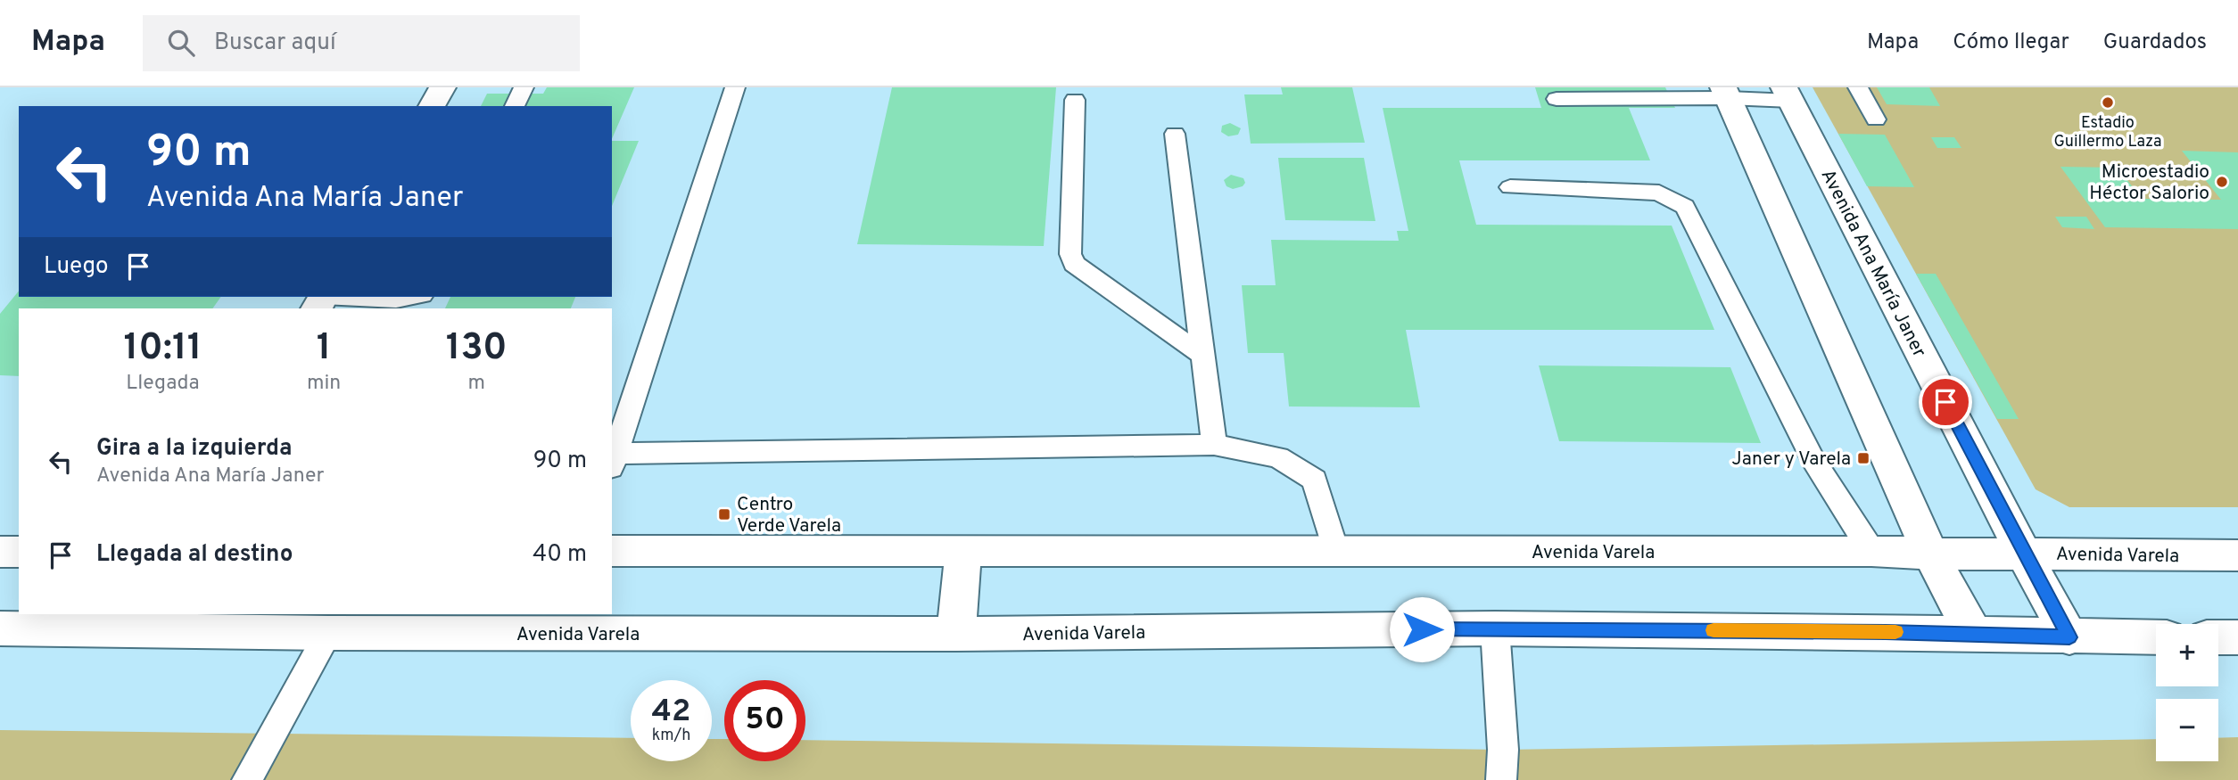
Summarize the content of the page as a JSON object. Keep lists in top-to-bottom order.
{
  "streets": {
    "main road": ["Avenida Ana María Janer", "Avenida Varela"]
  },
  "crossings": [
    ["Avenida Ana María Janer", "Avenida Varela"]
  ],
  "places": {
    "other": ["Estadio Guillermo Laza", "Microestadio Héctor Salorio"],
    "transit": ["Janer y Varela", "Centro Verde Varela"]
  },
  "page": {
    "header": "Mapa",
    "search": "Buscar aquí",
    "nav": ["Mapa", "Cómo llegar", "Guardados"],
    "turn": ["90 m", "Avenida Ana María Janer"],
    "then": "Luego",
    "eta": [
      "10:11",
      "Llegada",
      "1",
      "min",
      "130",
      "m"
    ],
    "list": [
      {
        "name": "Gira a la izquierda",
        "note": "Avenida Ana María Janer",
        "value": "90 m"
      },
      {
        "name": "Llegada al destino",
        "value": "40 m"
      }
    ],
    "map_buttons": ["+", "−"],
    "speed": "42 km/h",
    "limit": "50"
  }
}
